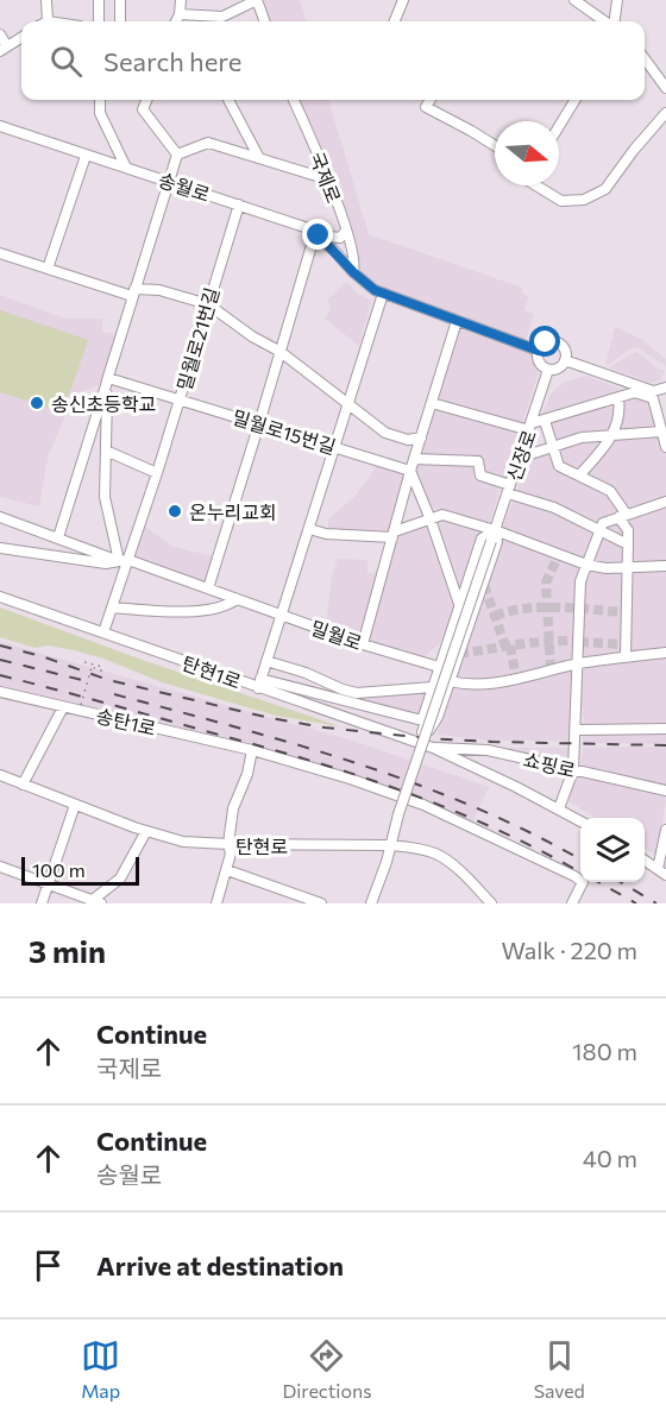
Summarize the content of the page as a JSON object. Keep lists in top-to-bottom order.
{
  "streets": {
    "street": [
      "국제로",
      "송월로",
      "밀월로21번길",
      "밀월로15번길",
      "신장로",
      "밀월로",
      "탄현1로",
      "송탄1로",
      "쇼핑로",
      "탄현로"
    ]
  },
  "crossings": [
    ["국제로", "송월로"],
    ["송월로", "밀월로21번길"],
    ["밀월로21번길", "밀월로15번길"],
    ["밀월로21번길", "밀월로"],
    ["신장로", "탄현로"],
    ["탄현1로", "쇼핑로"]
  ],
  "places": ["송신초등학교", "온누리교회"],
  "scale_bar": "100 m",
  "north": "right",
  "page": {
    "search": "Search here",
    "scale": "100 m",
    "heading": ["3 min", "Walk · 220 m"],
    "list": [
      ["Continue", "국제로", "180 m"],
      ["Continue", "송월로", "40 m"],
      "Arrive at destination"
    ],
    "nav": ["Map", "Directions", "Saved"]
  }
}
